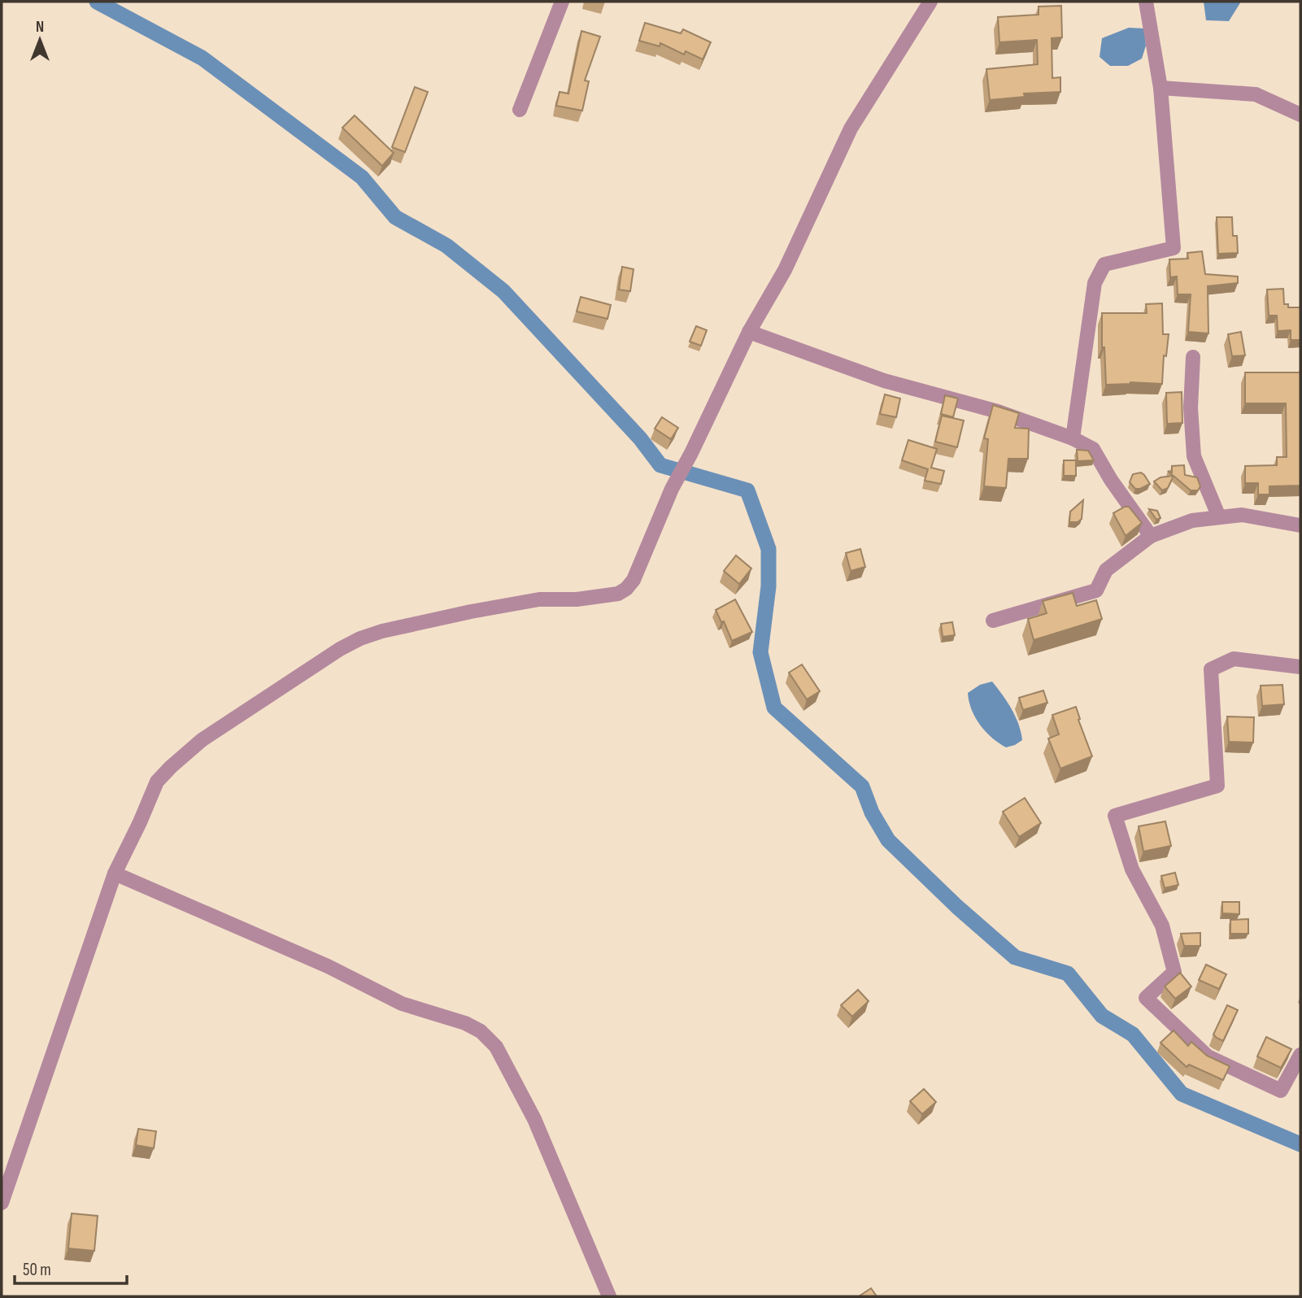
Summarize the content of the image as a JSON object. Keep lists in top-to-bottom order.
{
  "scale_bar": "50 m",
  "north": "top"
}
